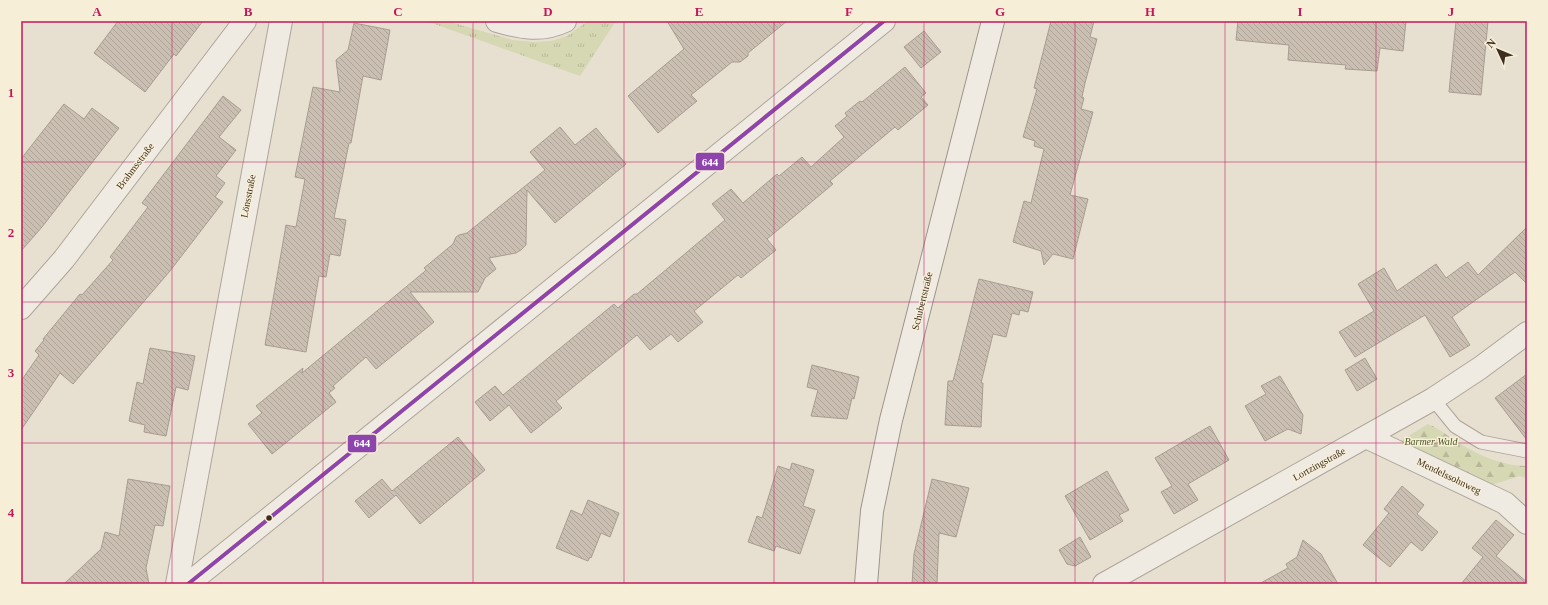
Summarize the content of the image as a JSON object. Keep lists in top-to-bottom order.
{
  "streets": {
    "street": [
      "Brahmsstraße",
      "Lönsstraße",
      "Schubertstraße",
      "Lortzingstraße",
      "Mendelssohnweg"
    ]
  },
  "crossings": [
    ["Lortzingstraße", "Mendelssohnweg"]
  ],
  "parks": ["Barmer Wald"],
  "lines": ["transit line 644"],
  "north": "top left",
  "grid": {
    "columns": [
      "A",
      "B",
      "C",
      "D",
      "E",
      "F",
      "G",
      "H",
      "I",
      "J"
    ],
    "rows": [
      "1",
      "2",
      "3",
      "4"
    ]
  }
}
